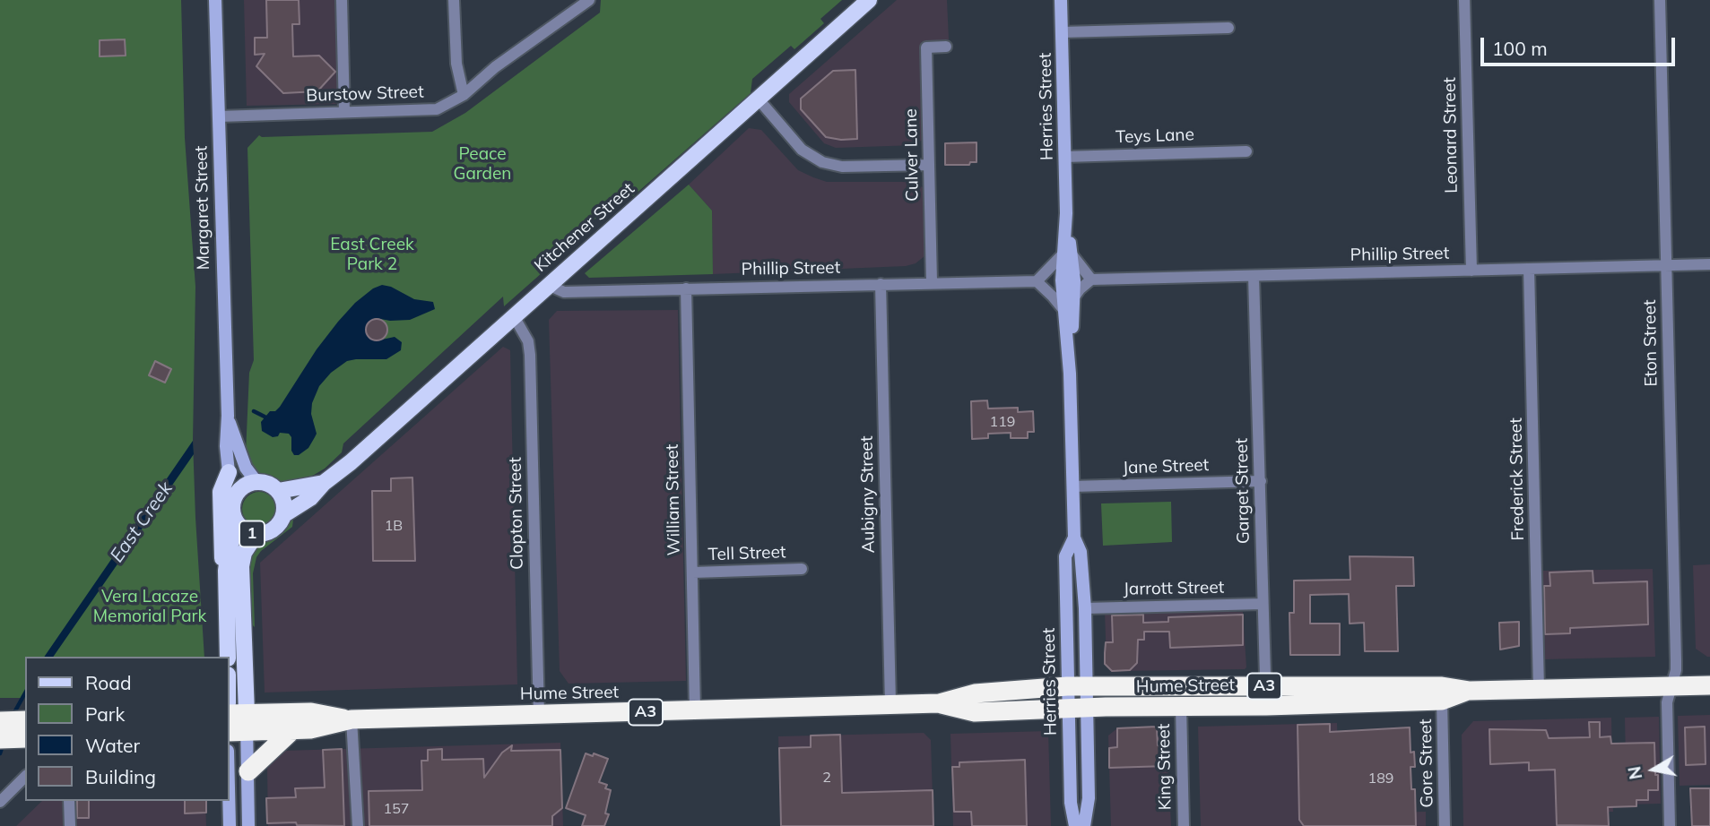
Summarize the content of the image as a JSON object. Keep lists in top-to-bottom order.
{
  "streets": {
    "highway": ["Hume Street", "A3"],
    "main road": [
      "Herries Street",
      "Margaret Street",
      "Kitchener Street",
      "1"
    ],
    "street": [
      "Burstow Street",
      "Leonard Street",
      "Teys Lane",
      "Culver Lane",
      "Phillip Street",
      "Eton Street",
      "Jane Street",
      "Frederick Street",
      "Garget Street",
      "Aubigny Street",
      "William Street",
      "Clopton Street",
      "Tell Street",
      "Jarrott Street",
      "Gore Street",
      "King Street"
    ]
  },
  "crossings": [
    ["Burstow Street", "Margaret Street"],
    ["Herries Street", "Teys Lane"],
    ["Herries Street", "Jane Street"],
    ["Herries Street", "Jarrott Street"],
    ["Herries Street", "Hume Street"],
    ["Leonard Street", "Phillip Street"],
    ["Culver Lane", "Phillip Street"],
    ["Margaret Street", "Kitchener Street"],
    ["Margaret Street", "1"],
    ["Kitchener Street", "Phillip Street"],
    ["Kitchener Street", "Clopton Street"],
    ["Kitchener Street", "1"],
    ["Phillip Street", "Eton Street"],
    ["Phillip Street", "Frederick Street"],
    ["Phillip Street", "Garget Street"],
    ["Phillip Street", "Aubigny Street"],
    ["Phillip Street", "William Street"],
    ["Eton Street", "Hume Street"],
    ["Jane Street", "Garget Street"],
    ["Frederick Street", "Hume Street"],
    ["Garget Street", "Jarrott Street"],
    ["Garget Street", "Hume Street"],
    ["Aubigny Street", "Hume Street"],
    ["William Street", "Tell Street"],
    ["William Street", "Hume Street"],
    ["Clopton Street", "Hume Street"],
    ["1", "Hume Street"],
    ["Hume Street", "Gore Street"],
    ["Hume Street", "King Street"]
  ],
  "water": ["East Creek"],
  "parks": ["Peace Garden", "East Creek Park 2", "Vera Lacaze Memorial Park"],
  "house_numbers": [
    "119",
    "1B",
    "2",
    "189",
    "157"
  ],
  "legend": [
    "Road",
    "Park",
    "Water",
    "Building"
  ],
  "scale_bar": "100 m",
  "north": "left"
}
